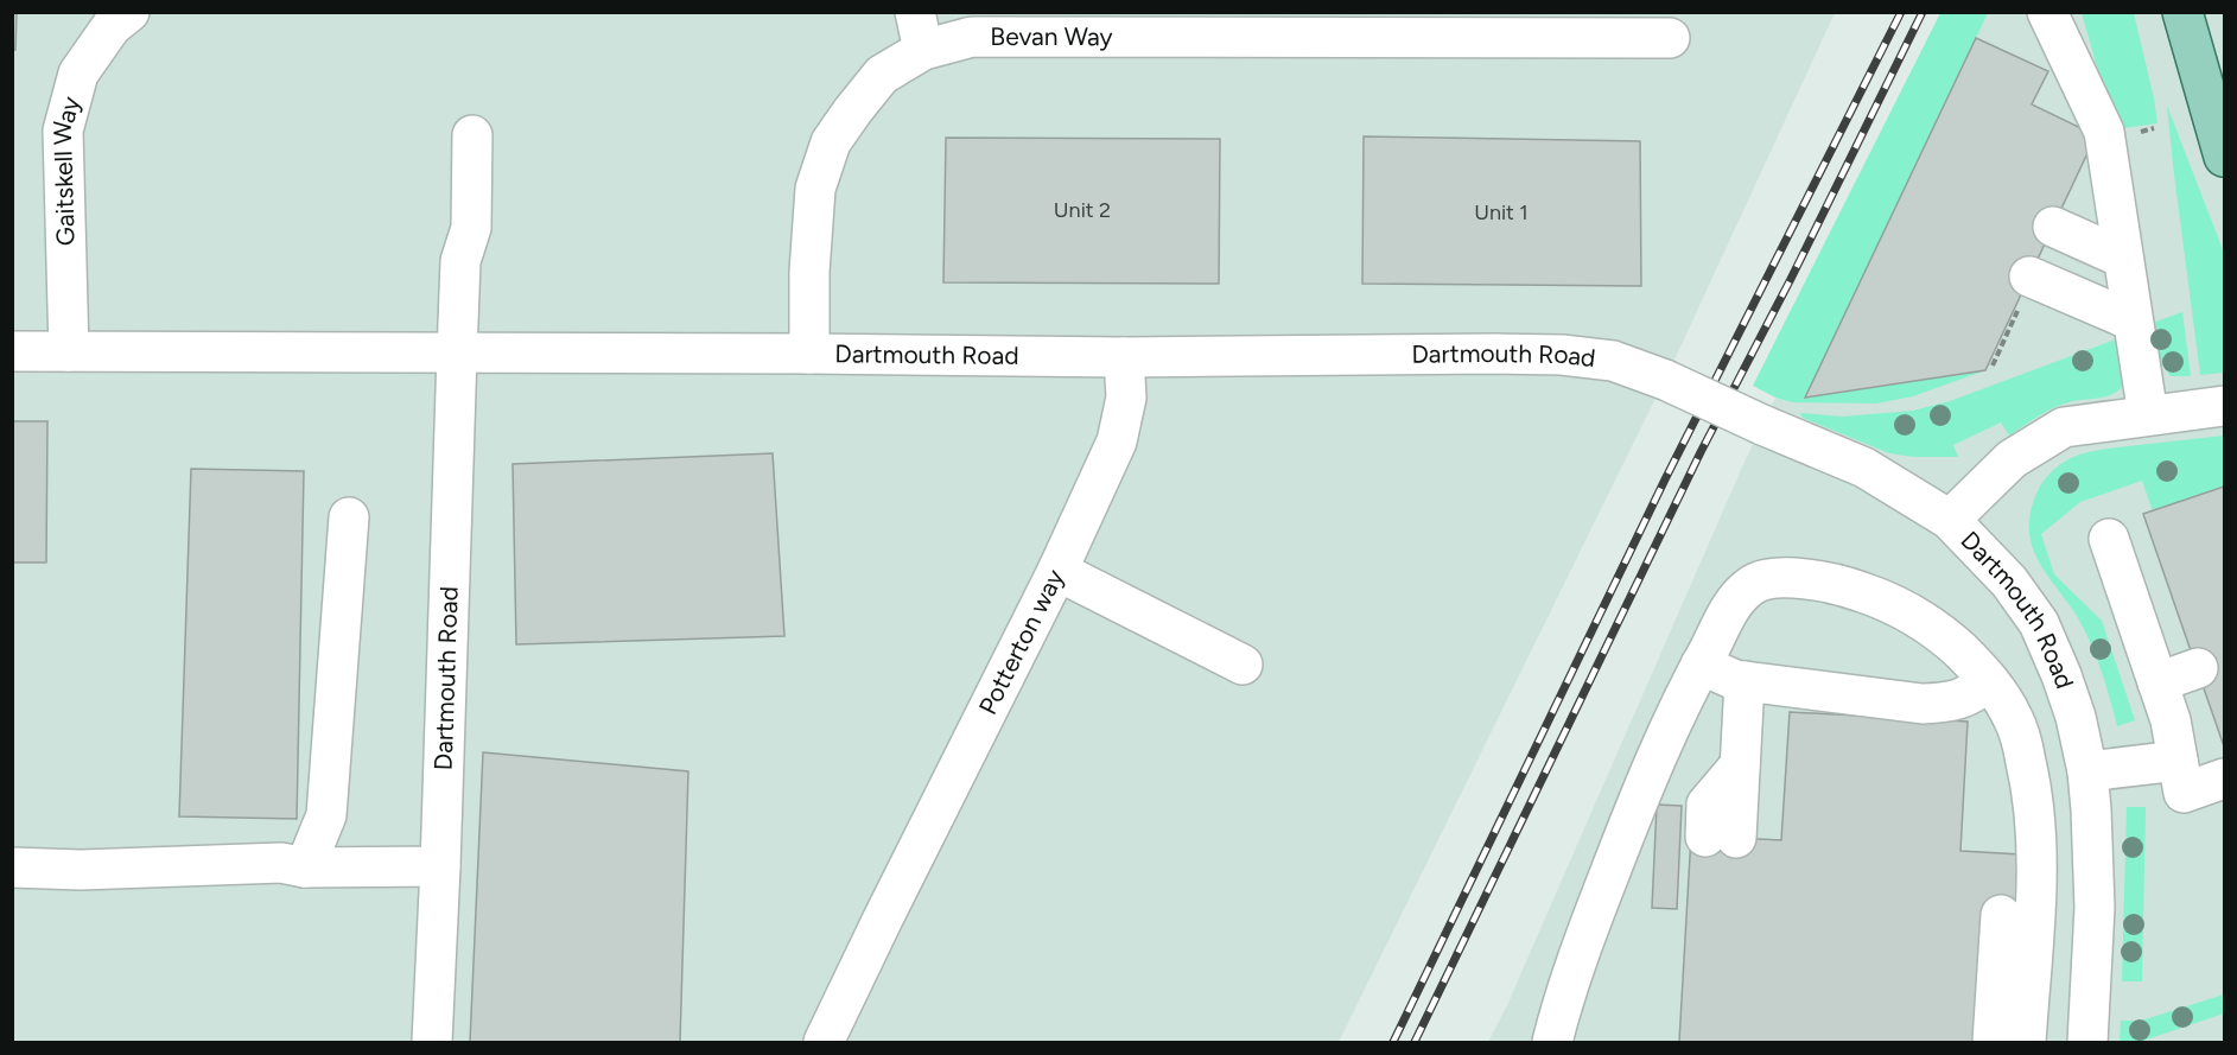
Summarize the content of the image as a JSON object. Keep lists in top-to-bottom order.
{
  "streets": {
    "street": [
      "Bevan Way",
      "Gaitskell Way",
      "Dartmouth Road",
      "Potterton way"
    ]
  },
  "crossings": [
    ["Bevan Way", "Dartmouth Road"],
    ["Gaitskell Way", "Dartmouth Road"],
    ["Dartmouth Road", "Potterton way"]
  ],
  "house_numbers": ["Unit 2", "Unit 1"]
}
